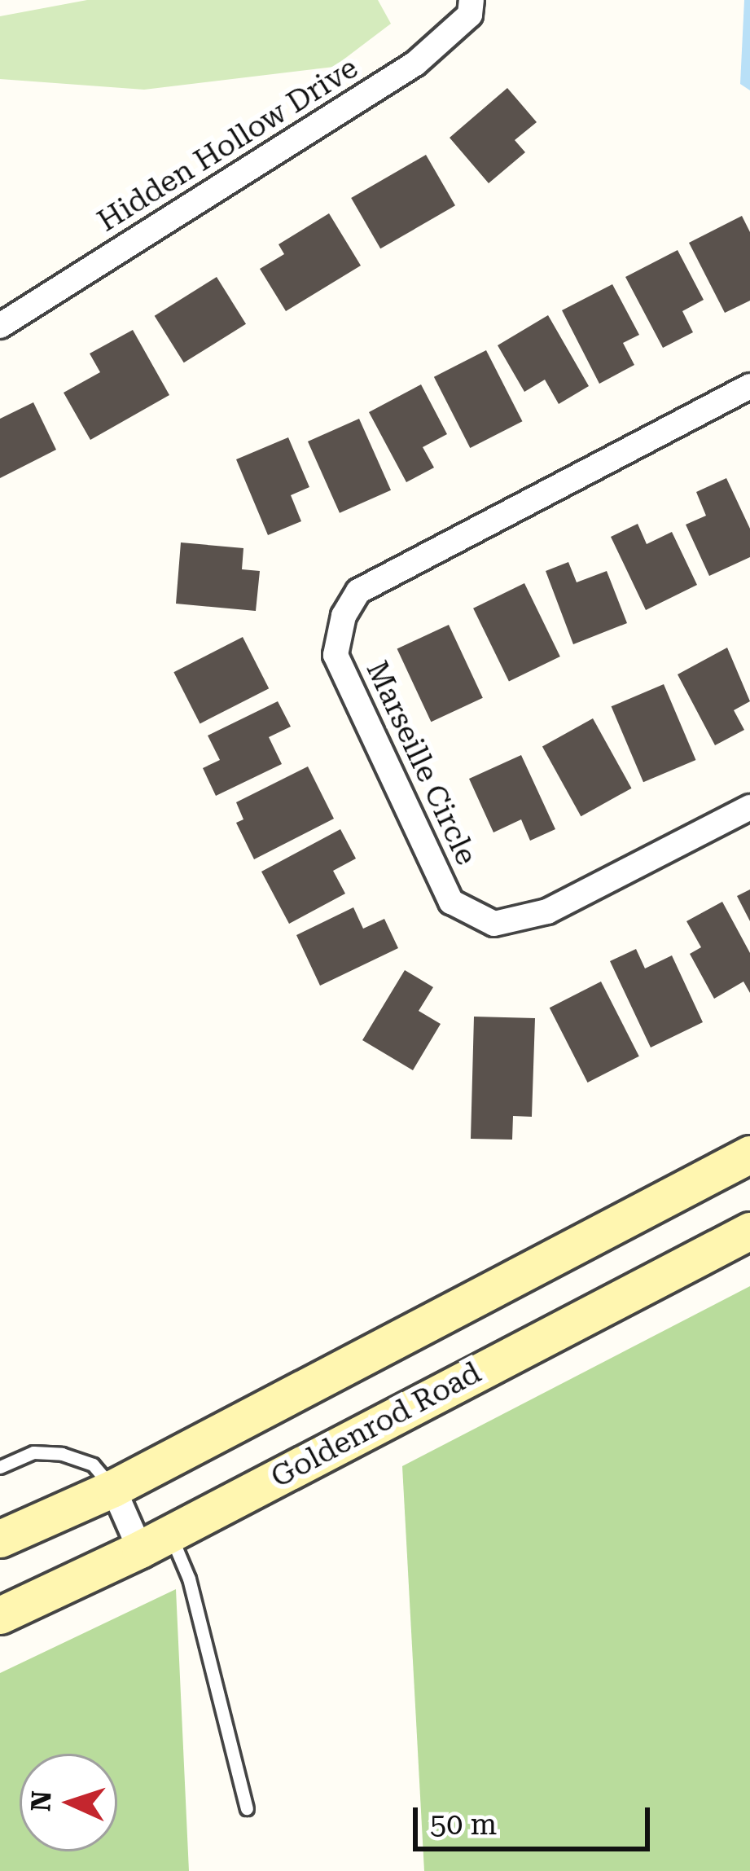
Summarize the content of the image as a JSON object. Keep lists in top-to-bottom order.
{
  "streets": {
    "main road": ["Goldenrod Road"],
    "street": ["Hidden Hollow Drive", "Marseille Circle"]
  },
  "scale_bar": "50 m",
  "north": "left"
}
